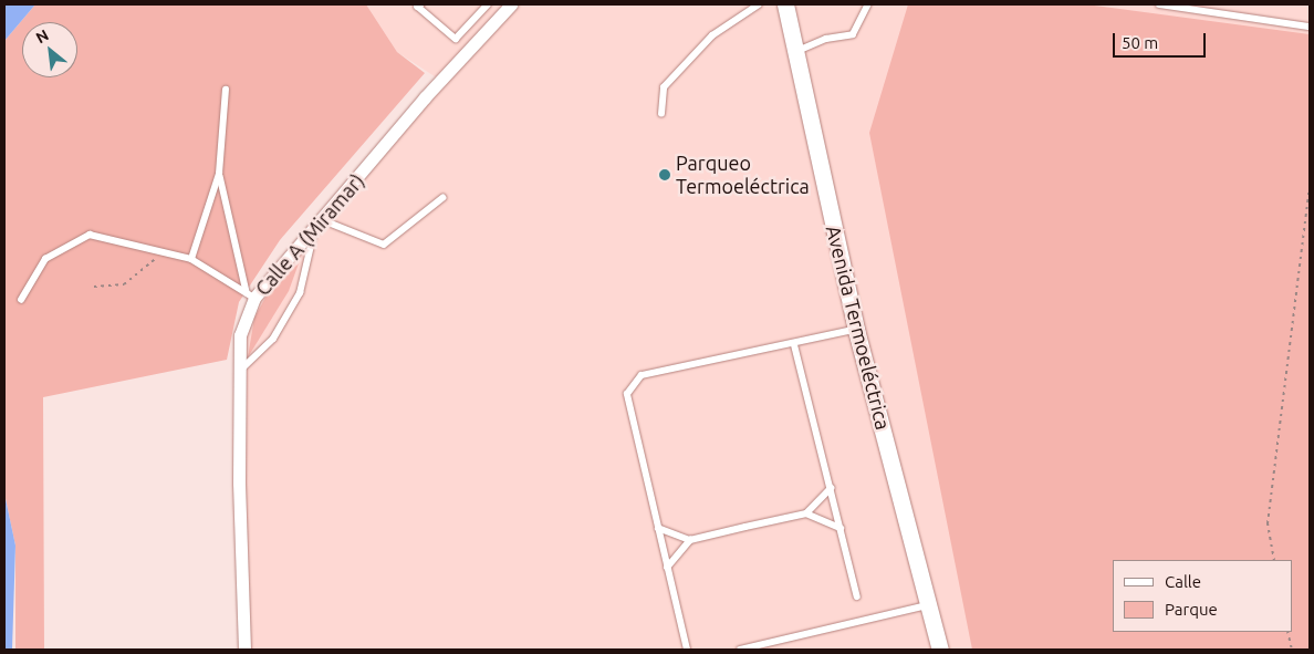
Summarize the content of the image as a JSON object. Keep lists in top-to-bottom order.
{
  "streets": {
    "main road": ["Avenida Termoeléctrica"],
    "street": ["Calle A (Miramar)"]
  },
  "places": ["Parqueo Termoeléctrica"],
  "legend": ["Calle", "Parque"],
  "scale_bar": "50 m",
  "north": "top left"
}
